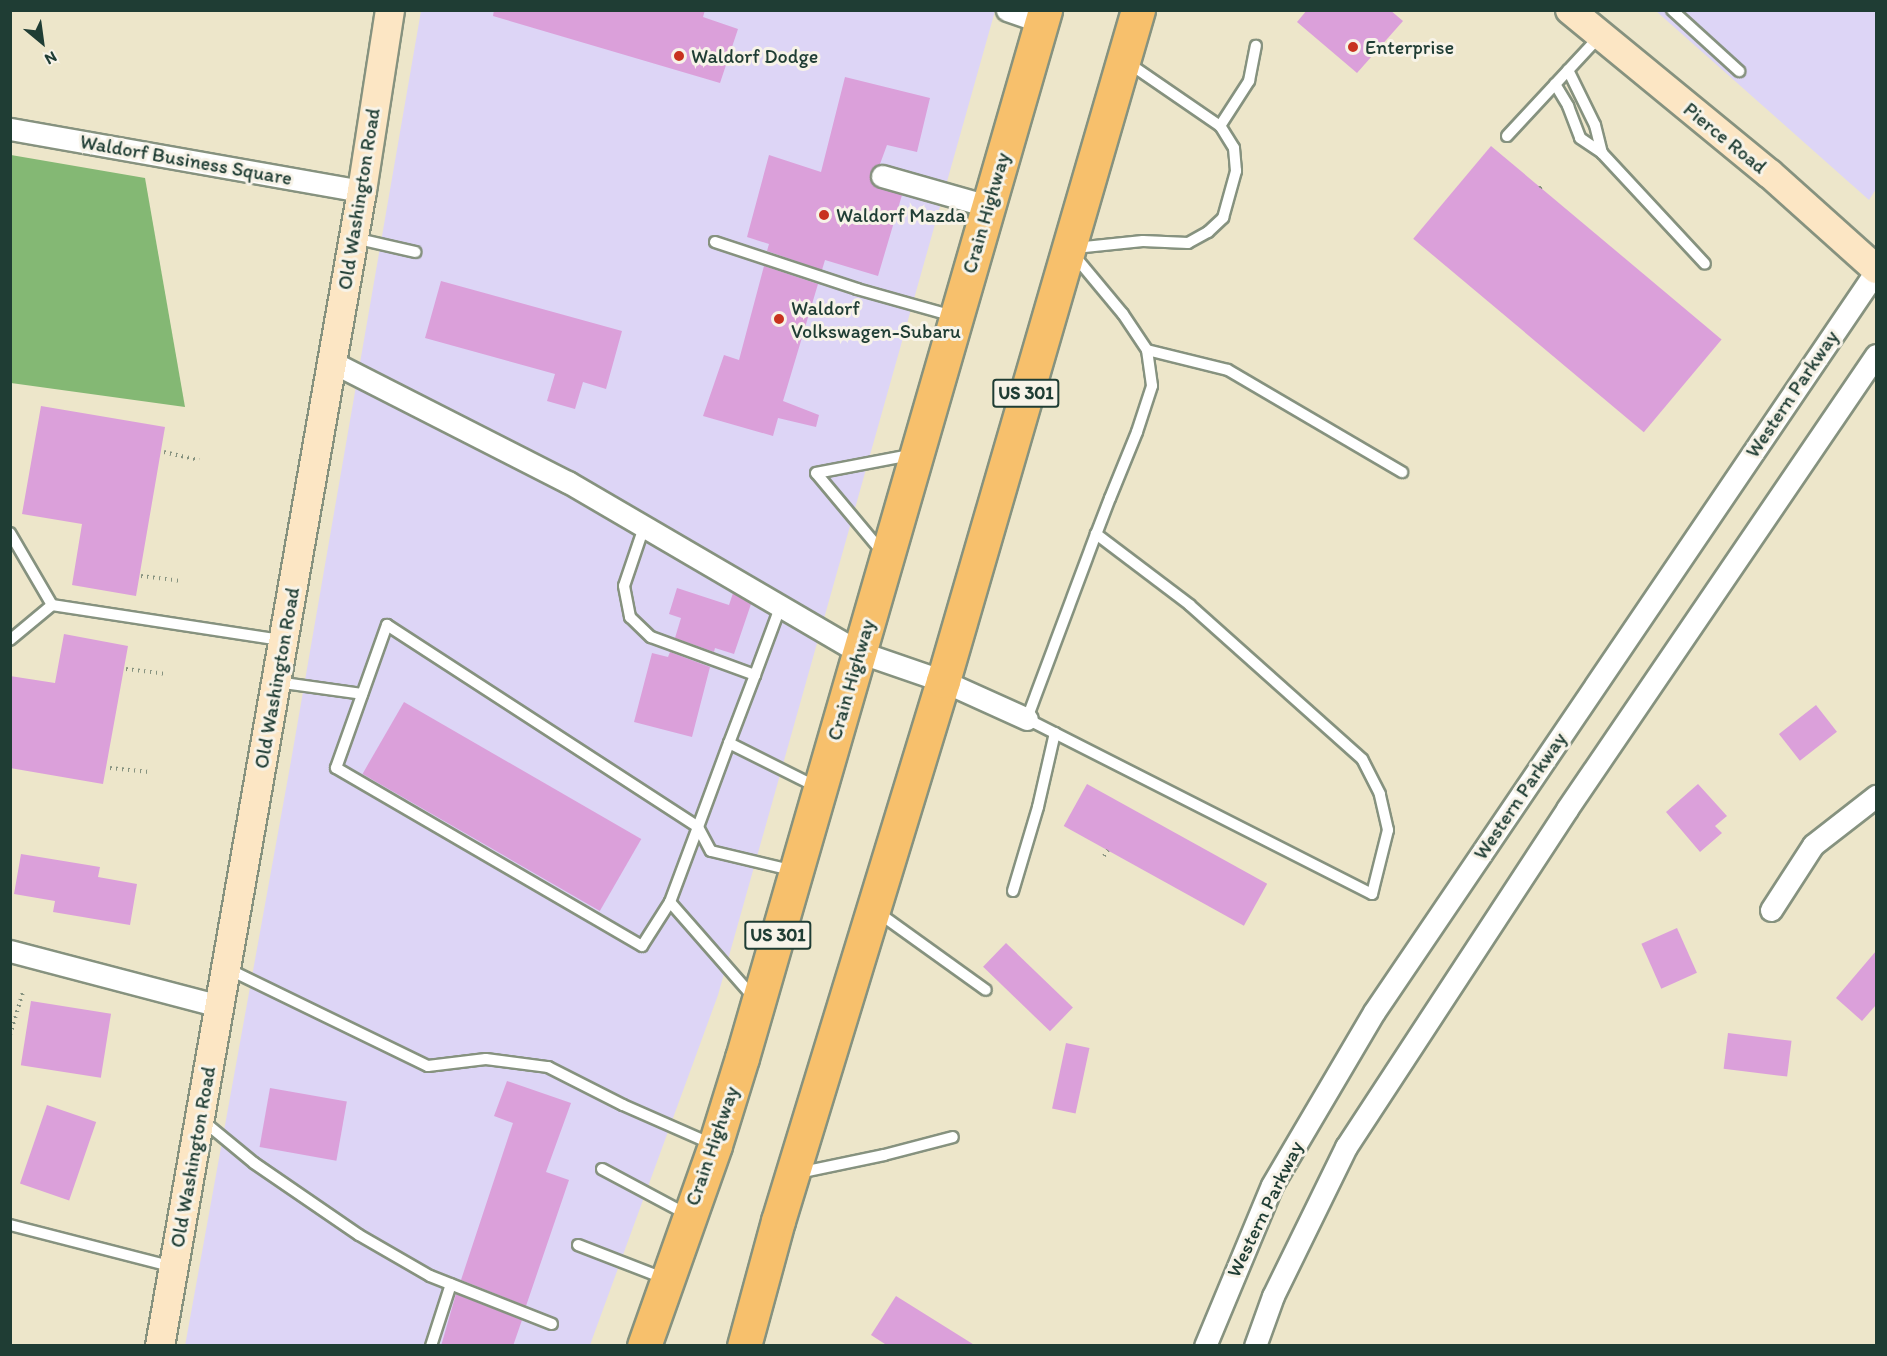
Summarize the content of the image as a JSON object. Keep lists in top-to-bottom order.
{
  "streets": {
    "highway": ["Crain Highway", "US 301"],
    "main road": ["Pierce Road", "Old Washington Road"],
    "street": ["Waldorf Business Square", "Western Parkway"]
  },
  "crossings": [
    ["Pierce Road", "Western Parkway"],
    ["Waldorf Business Square", "Old Washington Road"]
  ],
  "places": [
    "Enterprise",
    "Waldorf Dodge",
    "Waldorf Mazda",
    "Waldorf Volkswagen-Subaru"
  ],
  "north": "bottom right"
}
